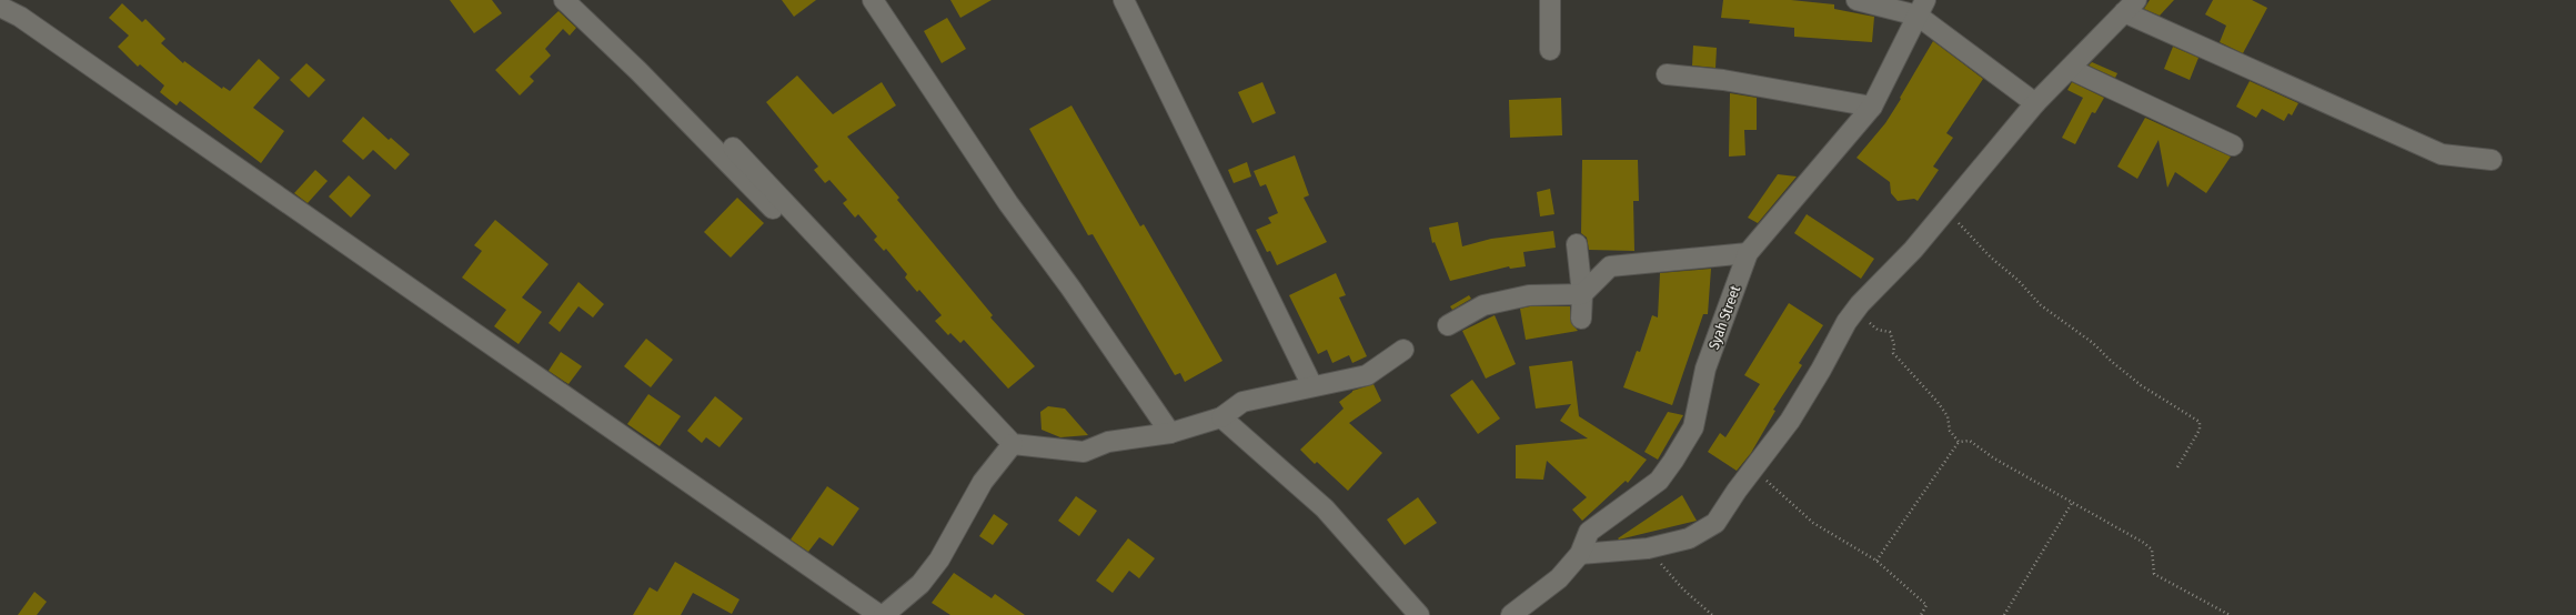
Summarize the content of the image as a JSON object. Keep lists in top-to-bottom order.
{
  "streets": {
    "street": ["Syah Street"]
  }
}
